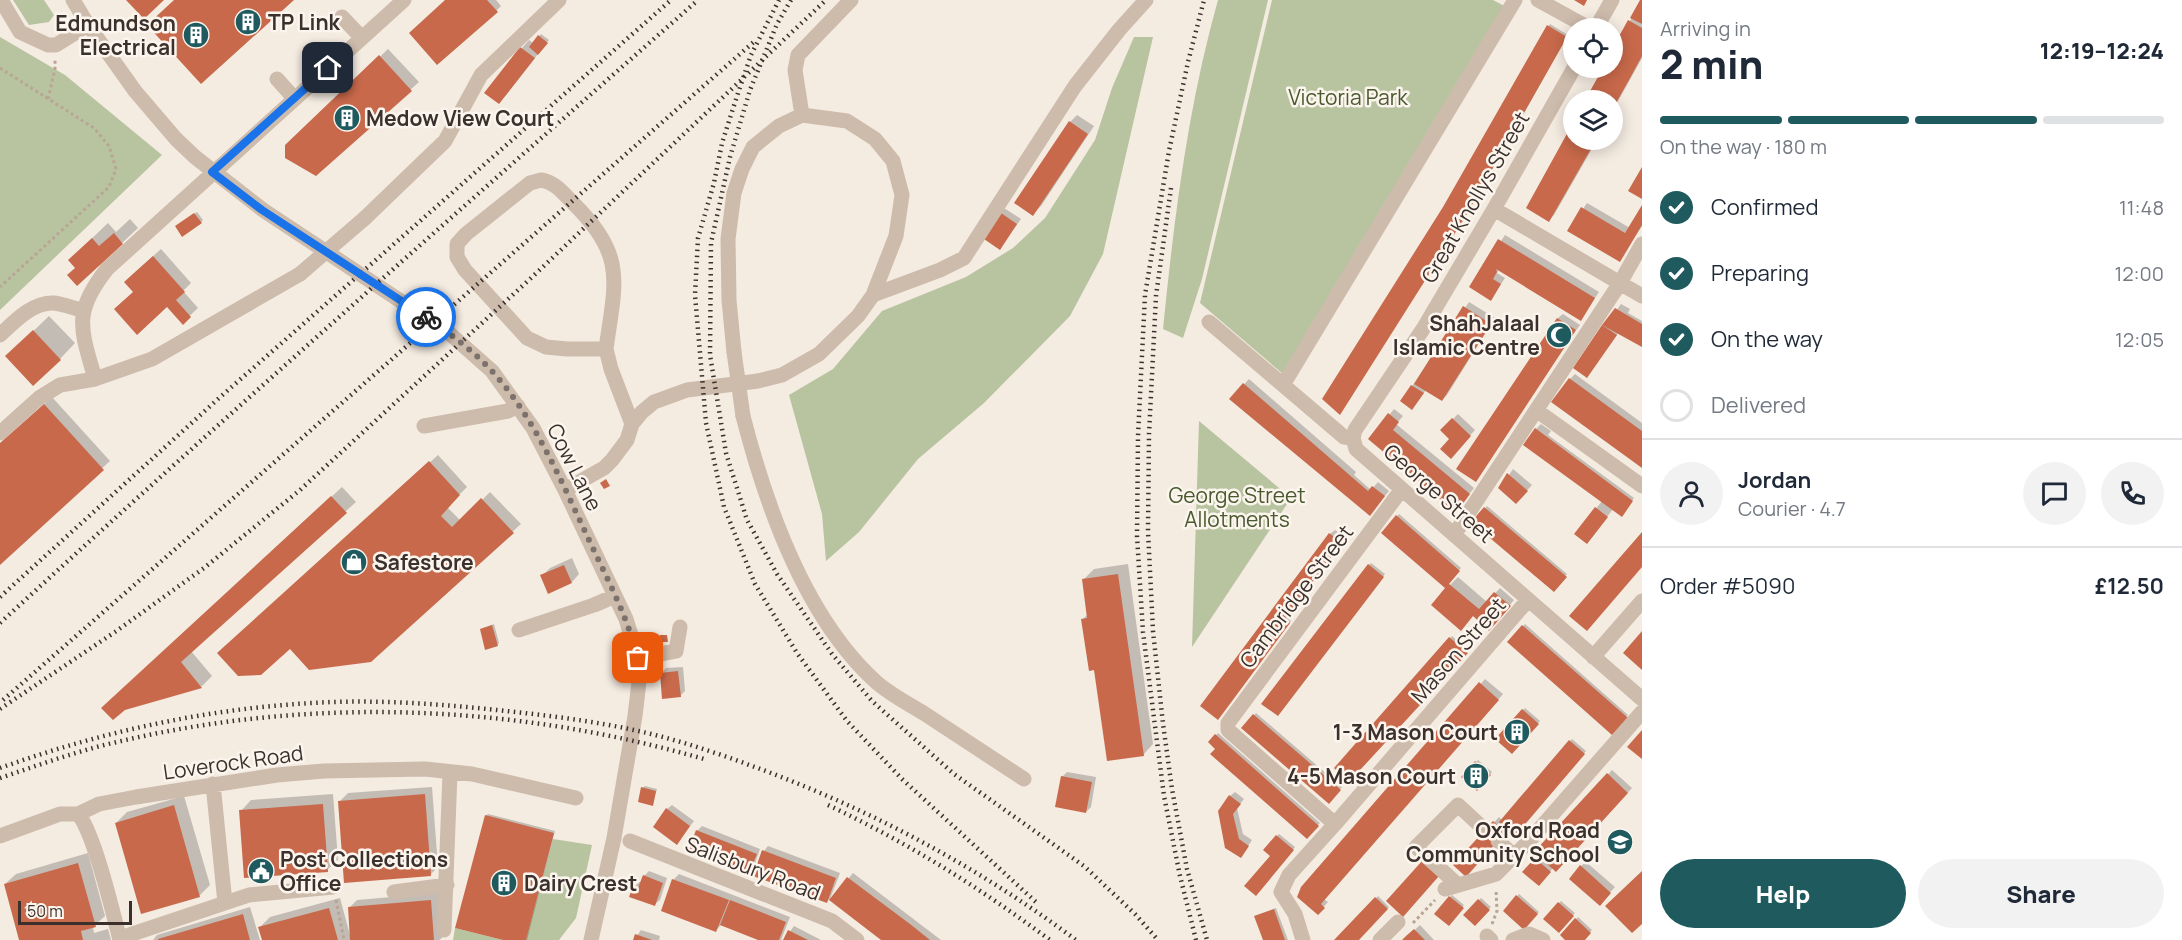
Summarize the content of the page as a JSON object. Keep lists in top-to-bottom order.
{
  "streets": {
    "street": [
      "Great Knollys Street",
      "Cow Lane",
      "George Street",
      "Cambridge Street",
      "Mason Street",
      "Loverock Road",
      "Salisbury Road"
    ]
  },
  "crossings": [
    ["Great Knollys Street", "George Street"],
    ["George Street", "Cambridge Street"],
    ["George Street", "Mason Street"],
    ["Cambridge Street", "Mason Street"]
  ],
  "parks": ["Victoria Park", "George Street Allotments"],
  "places": {
    "building": [
      "TP Link",
      "Edmundson Electrical",
      "Medow View Court",
      "1-3 Mason Court",
      "4-5 Mason Court",
      "Dairy Crest"
    ],
    "mosque": ["ShahJalaal Islamic Centre"],
    "shop": ["Safestore"],
    "school or university": ["Oxford Road Community School"],
    "public building": ["Post Collections Office"]
  },
  "scale_bar": "50 m",
  "page": {
    "heading": ["2 min", "Arriving in", "12:19–12:24"],
    "panel": [
      "Jordan",
      "Courier · 4.7",
      "Order #5090",
      "£12.50"
    ],
    "bar": "On the way · 180 m",
    "list": [
      ["Confirmed", "11:48"],
      ["Preparing", "12:00"],
      ["On the way", "12:05"],
      "Delivered"
    ],
    "buttons": ["Help", "Share"],
    "scale": "50 m"
  }
}
